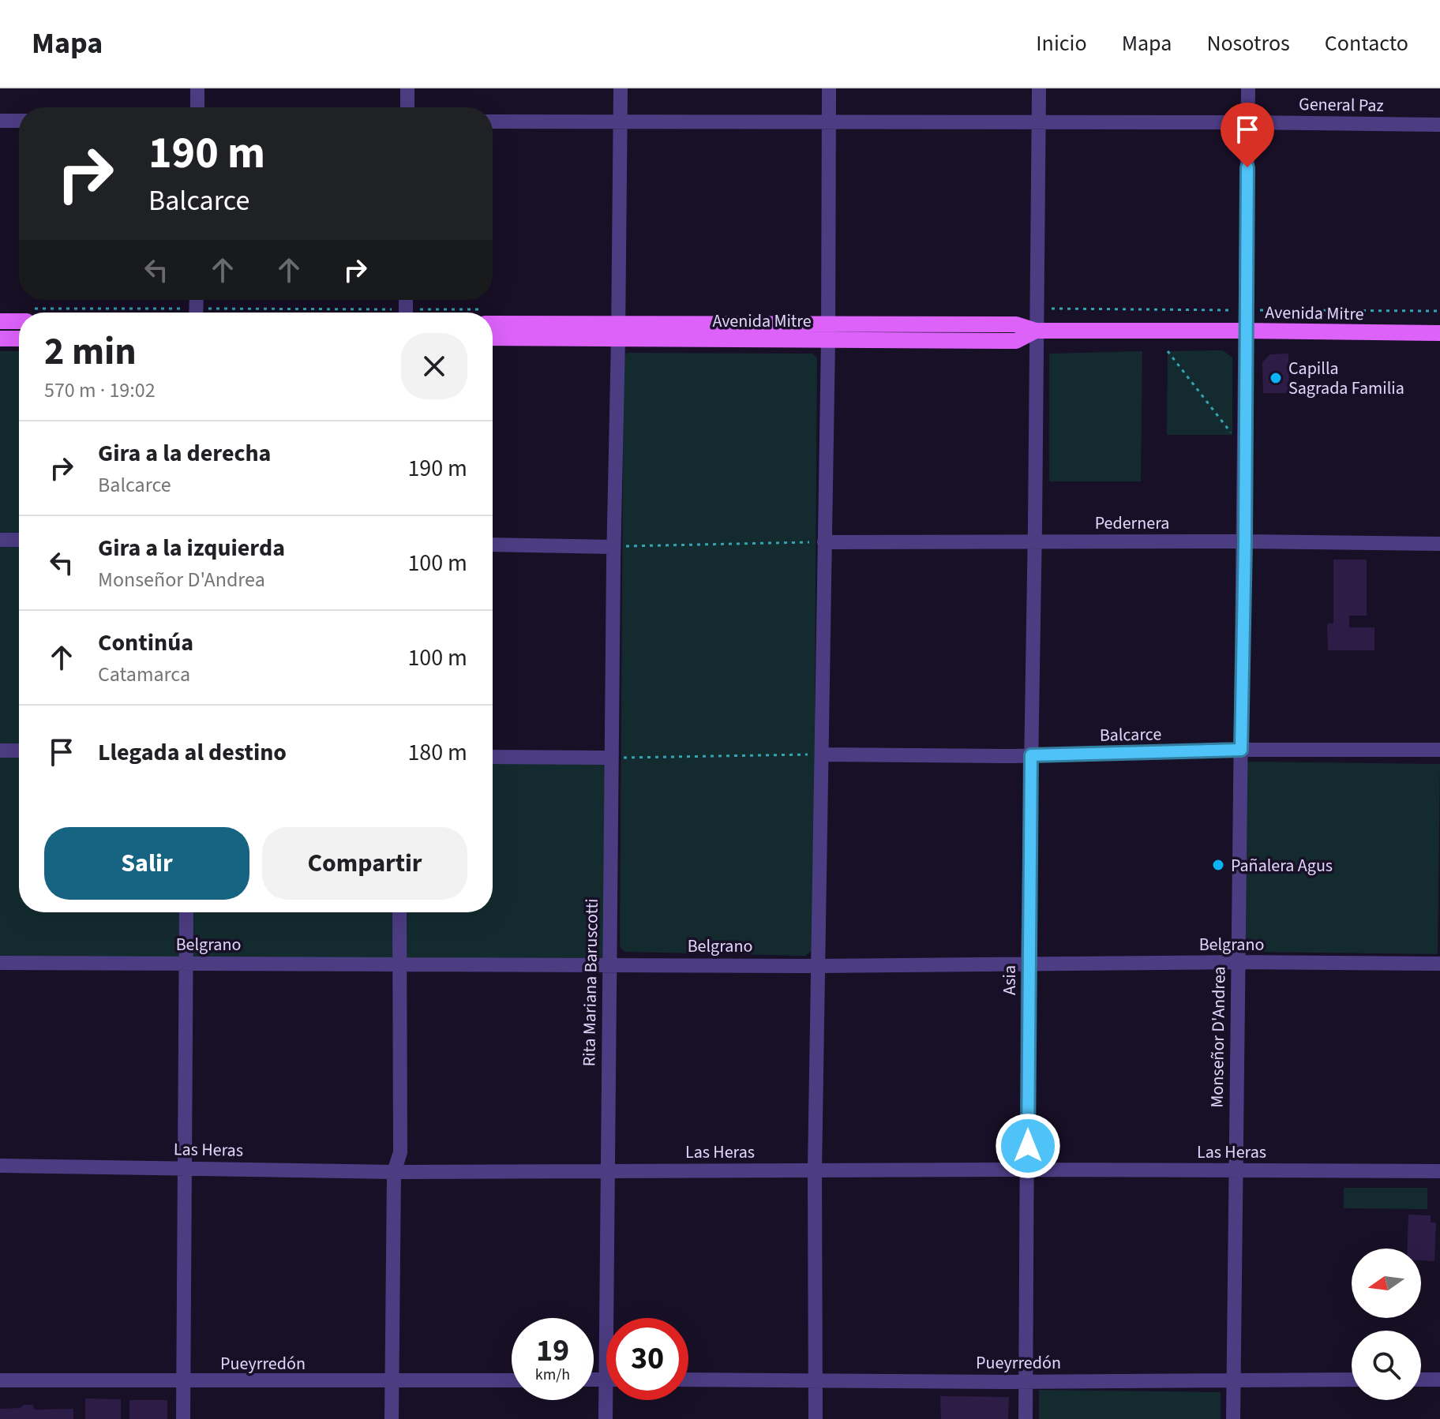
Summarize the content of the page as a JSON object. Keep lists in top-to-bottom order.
{
  "streets": {
    "main road": ["Avenida Mitre"],
    "street": [
      "General Paz",
      "Pedernera",
      "Balcarce",
      "Belgrano",
      "Asia",
      "Rita Mariana Baruscotti",
      "Monseñor D'Andrea",
      "Las Heras",
      "Pueyrredón"
    ]
  },
  "crossings": [
    ["General Paz", "Asia"],
    ["General Paz", "Rita Mariana Baruscotti"],
    ["General Paz", "Monseñor D'Andrea"],
    ["Avenida Mitre", "Asia"],
    ["Avenida Mitre", "Rita Mariana Baruscotti"],
    ["Avenida Mitre", "Monseñor D'Andrea"],
    ["Pedernera", "Asia"],
    ["Pedernera", "Monseñor D'Andrea"],
    ["Balcarce", "Asia"],
    ["Balcarce", "Monseñor D'Andrea"],
    ["Belgrano", "Asia"],
    ["Belgrano", "Rita Mariana Baruscotti"],
    ["Belgrano", "Monseñor D'Andrea"],
    ["Asia", "Las Heras"],
    ["Asia", "Pueyrredón"],
    ["Rita Mariana Baruscotti", "Las Heras"],
    ["Monseñor D'Andrea", "Las Heras"],
    ["Monseñor D'Andrea", "Pueyrredón"]
  ],
  "places": ["Capilla Sagrada Familia", "Pañalera Agus"],
  "north": "left",
  "page": {
    "header": "Mapa",
    "nav": [
      "Inicio",
      "Mapa",
      "Nosotros",
      "Contacto"
    ],
    "turn": ["190 m", "Balcarce"],
    "heading": ["2 min", "570 m · 19:02"],
    "list": [
      {
        "name": "Gira a la derecha",
        "note": "Balcarce",
        "value": "190 m"
      },
      {
        "name": "Gira a la izquierda",
        "note": "Monseñor D'Andrea",
        "value": "100 m"
      },
      {
        "name": "Continúa",
        "note": "Catamarca",
        "value": "100 m"
      },
      {
        "name": "Llegada al destino",
        "value": "180 m"
      }
    ],
    "buttons": ["Salir", "Compartir"],
    "speed": "19 km/h",
    "limit": "30"
  }
}
